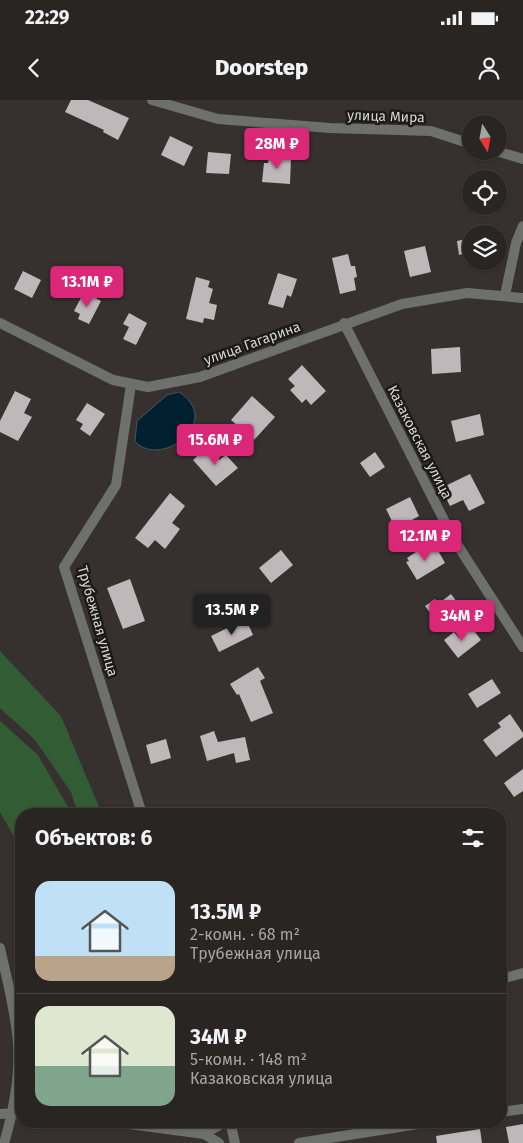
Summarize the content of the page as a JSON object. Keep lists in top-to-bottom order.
{
  "streets": {
    "street": [
      "улица Мира",
      "улица Гагарина",
      "Казаковская улица",
      "Трубежная улица"
    ]
  },
  "crossings": [
    ["улица Гагарина", "Казаковская улица"],
    ["улица Гагарина", "Трубежная улица"]
  ],
  "north": "bottom",
  "page": {
    "status": "22:29",
    "header": "Doorstep",
    "price": [
      "28M ₽",
      "13.1M ₽",
      "15.6M ₽",
      "12.1M ₽",
      "13.5M ₽",
      "34M ₽"
    ],
    "heading": "Объектов: 6",
    "list": [
      {
        "name": "13.5M ₽",
        "note": "2-комн. · 68 m² · Трубежная улица"
      },
      {
        "name": "34M ₽",
        "note": "5-комн. · 148 m² · Казаковская улица"
      }
    ]
  }
}
